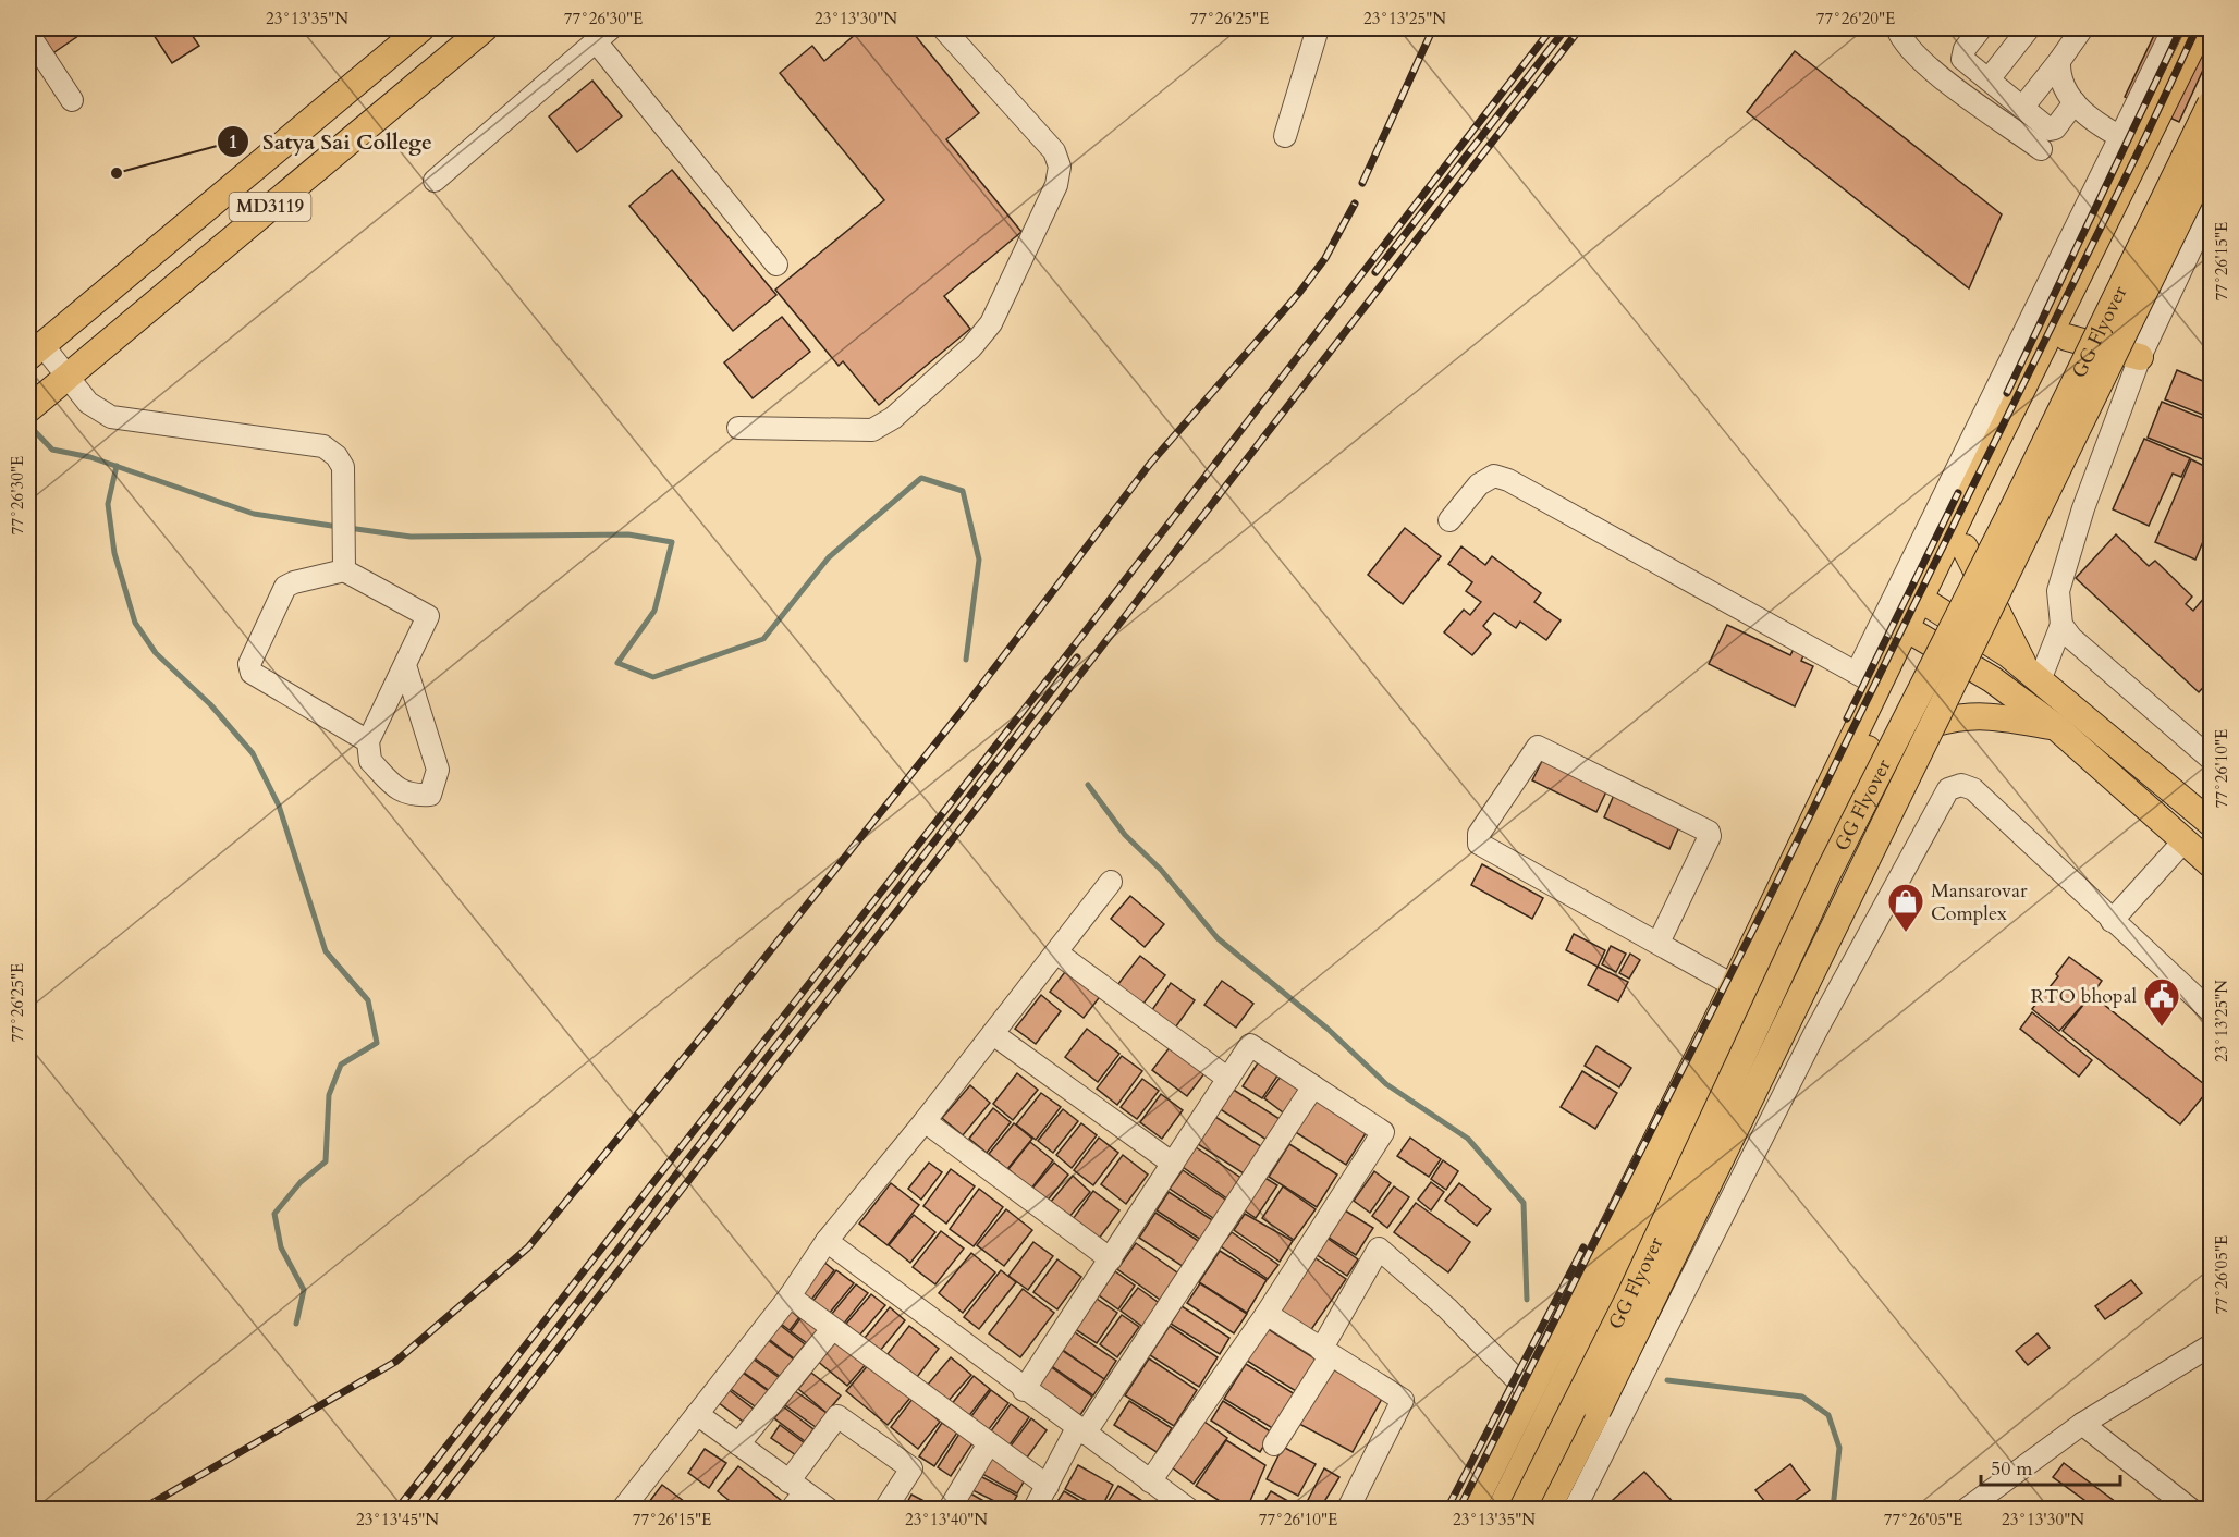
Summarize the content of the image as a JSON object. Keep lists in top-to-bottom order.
{
  "streets": {
    "main road": ["MD3119", "GG Flyover"]
  },
  "places": {
    "other": ["Satya Sai College"],
    "shop": ["Mansarovar Complex"],
    "public building": ["RTO bhopal"]
  },
  "scale_bar": "50 m",
  "coordinates": [
    "23°13'35\"N",
    "77°26'30\"E",
    "23°13'30\"N",
    "77°26'25\"E",
    "23°13'25\"N",
    "77°26'20\"E",
    "77°26'15\"E",
    "77°26'10\"E",
    "77°26'05\"E",
    "23°13'45\"N",
    "23°13'40\"N"
  ]
}
